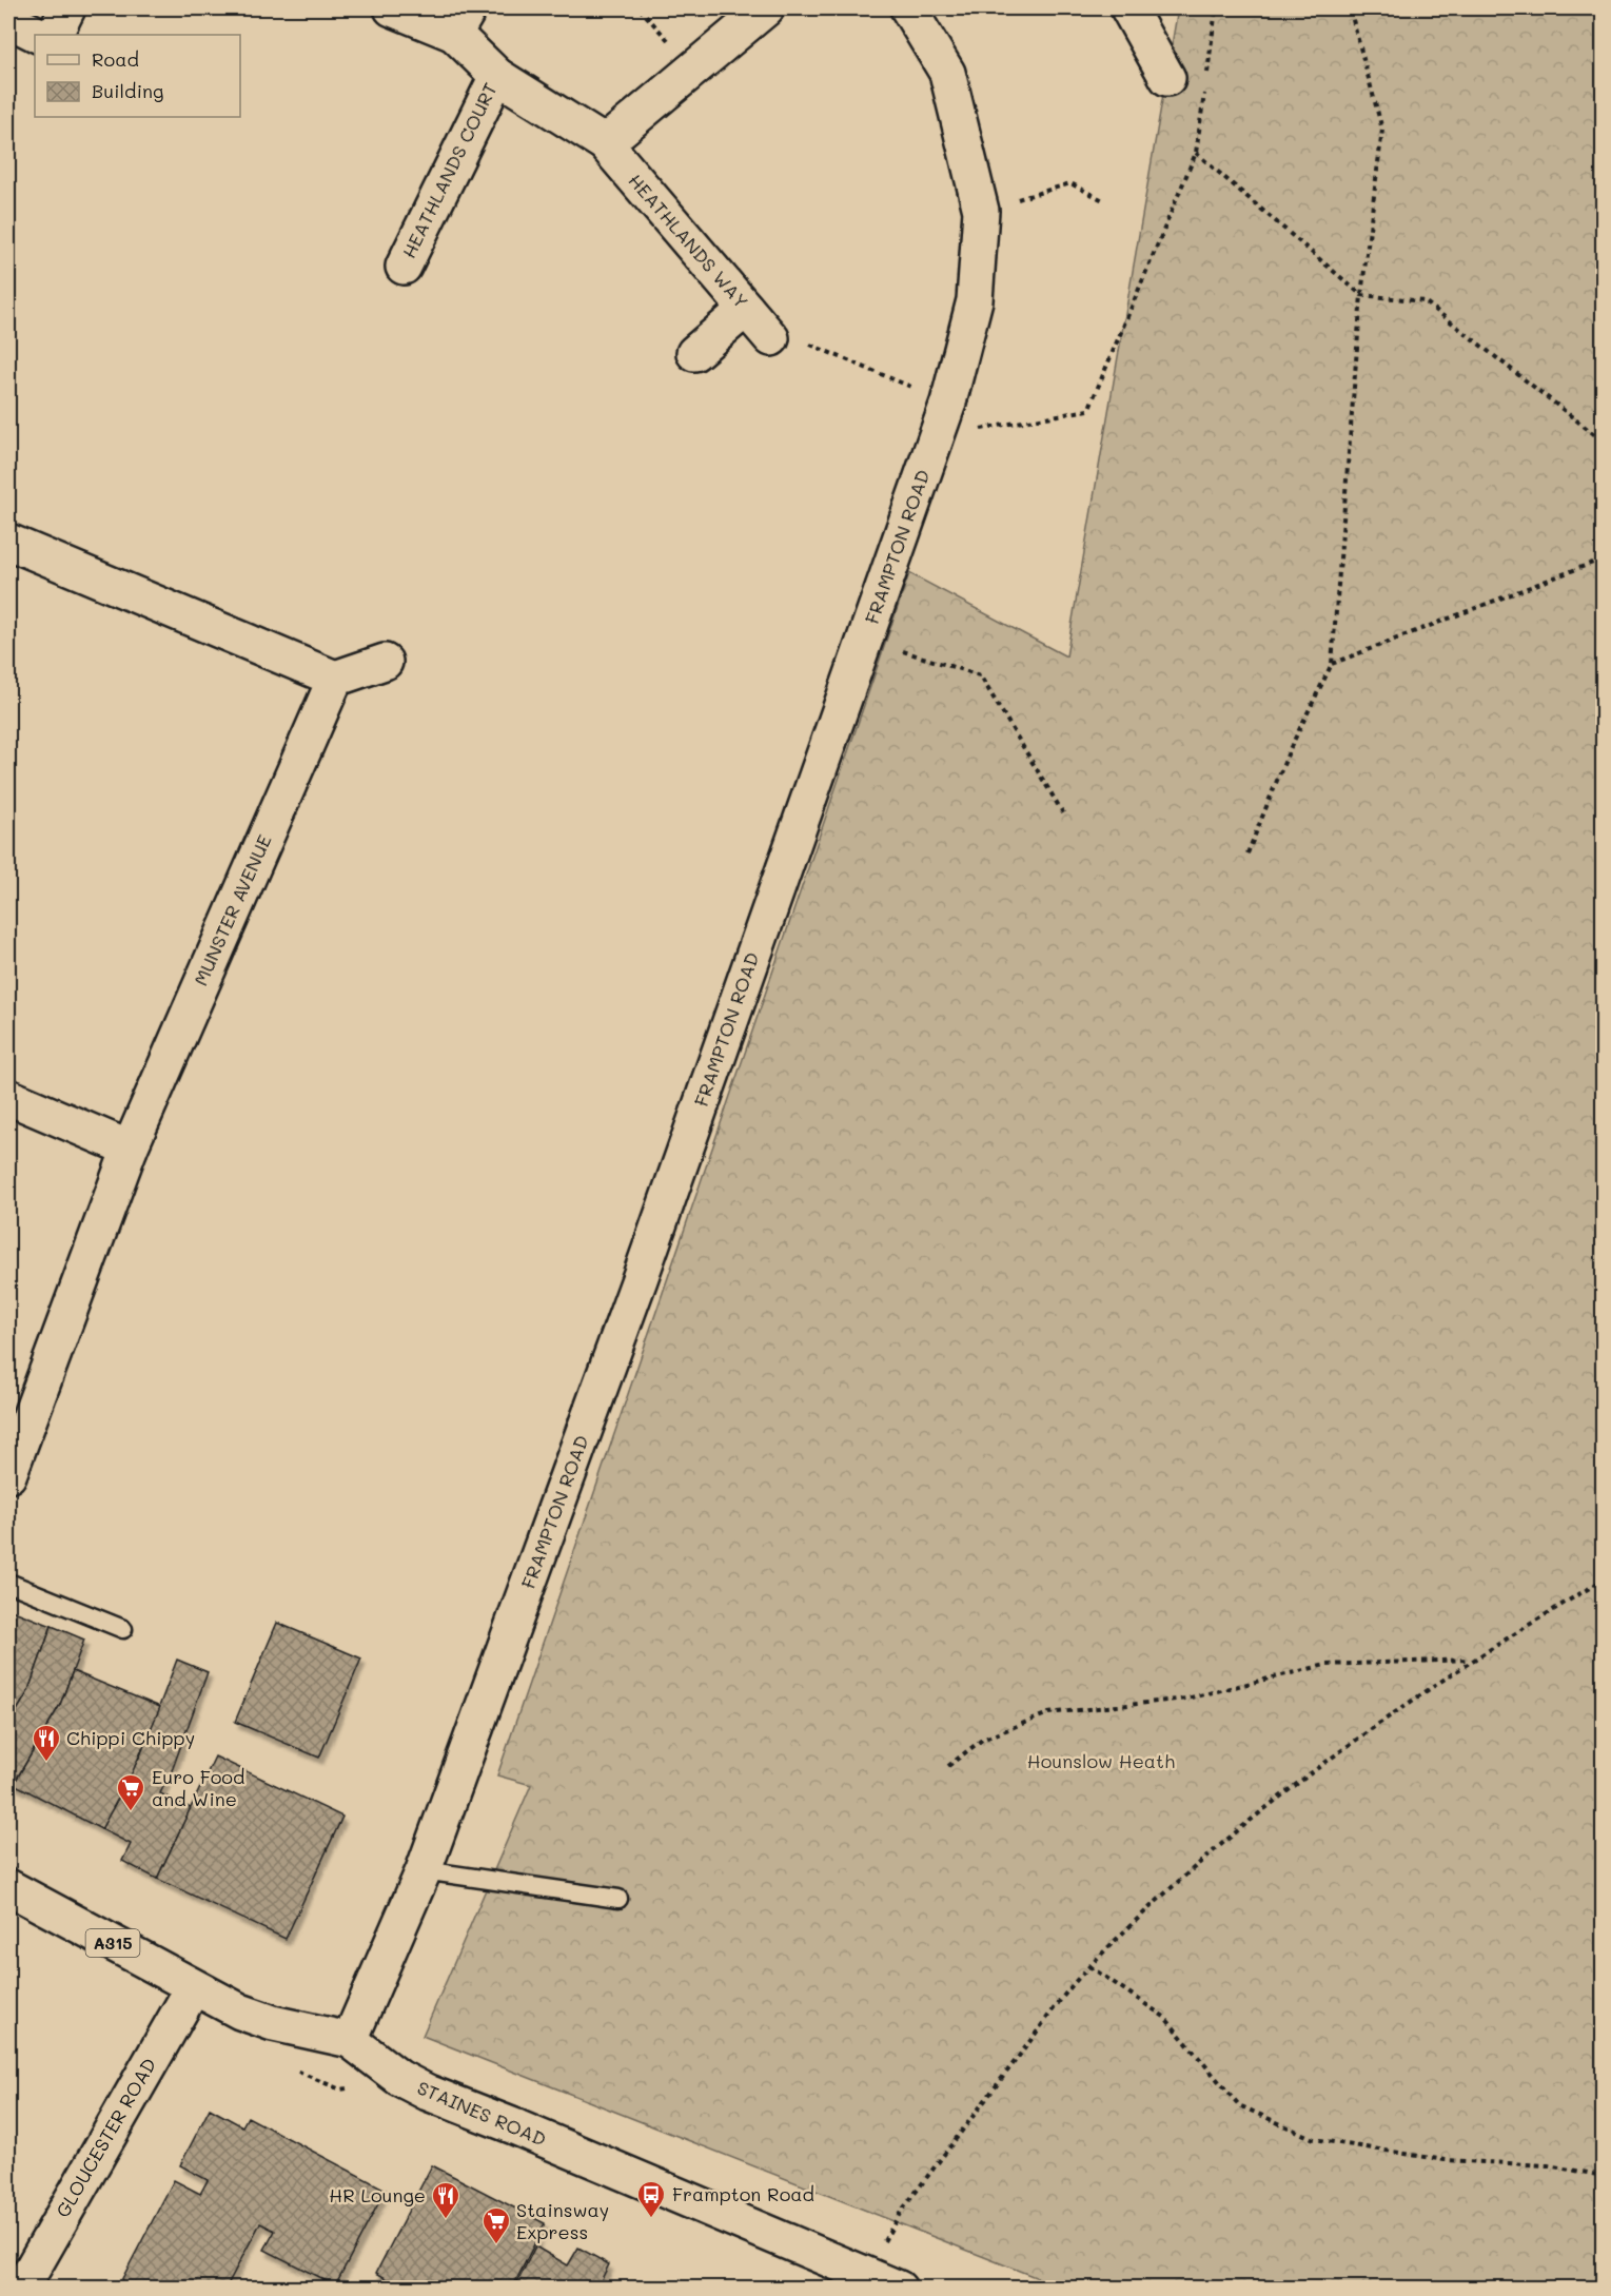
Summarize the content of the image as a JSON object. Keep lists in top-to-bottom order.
{
  "streets": {
    "street": [
      "HEATHLANDS COURT",
      "HEATHLANDS WAY",
      "FRAMPTON ROAD",
      "MUNSTER AVENUE",
      "A315",
      "STAINES ROAD",
      "GLOUCESTER ROAD"
    ]
  },
  "crossings": [
    ["HEATHLANDS COURT", "HEATHLANDS WAY"],
    ["FRAMPTON ROAD", "STAINES ROAD"],
    ["A315", "STAINES ROAD"],
    ["STAINES ROAD", "GLOUCESTER ROAD"]
  ],
  "parks": ["Hounslow Heath"],
  "places": {
    "restaurant": ["Chippi Chippy", "HR Lounge"],
    "supermarket": ["Euro Food and Wine", "Stainsway Express"],
    "bus stop": ["Frampton Road"]
  },
  "legend": ["Road", "Building"]
}
